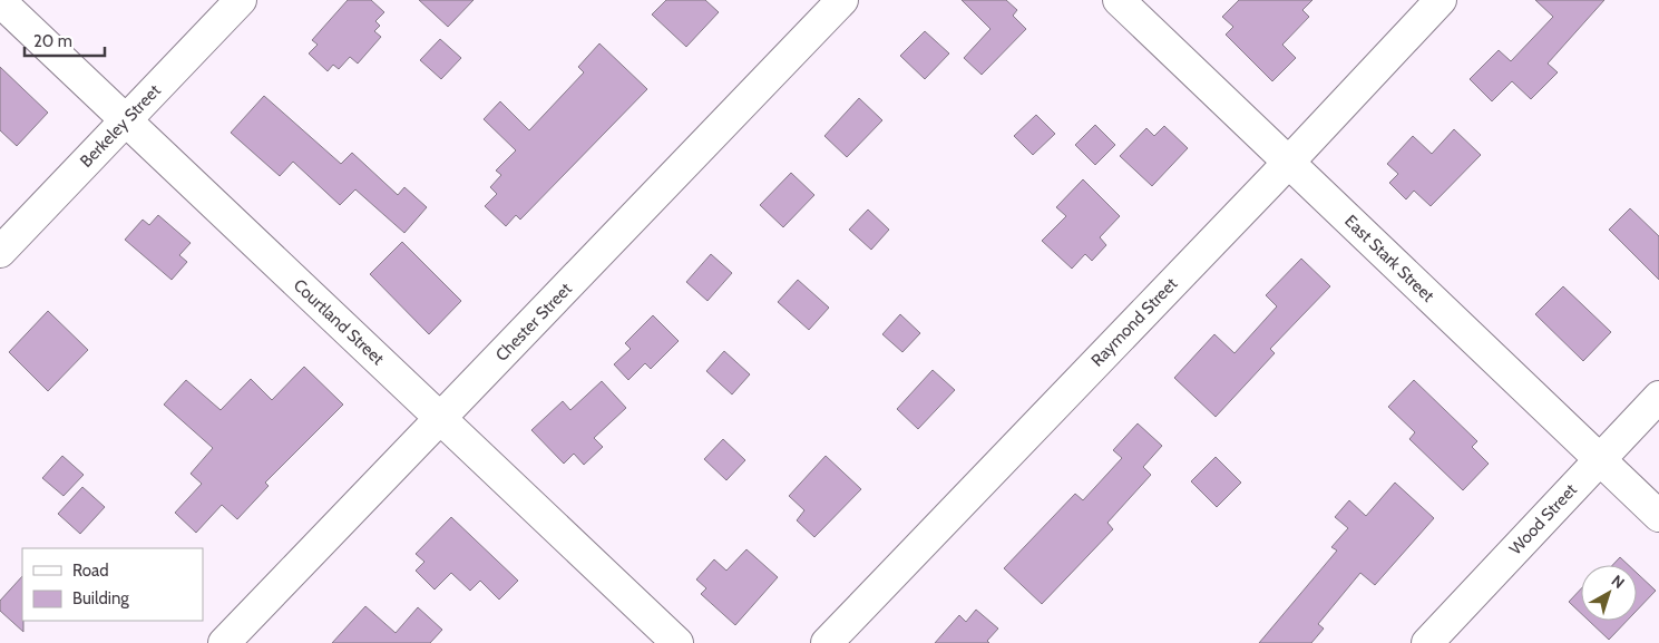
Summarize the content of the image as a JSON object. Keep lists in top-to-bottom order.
{
  "streets": {
    "street": [
      "Berkeley Street",
      "East Stark Street",
      "Courtland Street",
      "Chester Street",
      "Raymond Street",
      "Wood Street"
    ]
  },
  "crossings": [
    ["Berkeley Street", "Courtland Street"],
    ["East Stark Street", "Raymond Street"],
    ["East Stark Street", "Wood Street"],
    ["Courtland Street", "Chester Street"]
  ],
  "legend": ["Road", "Building"],
  "scale_bar": "20 m",
  "north": "top right"
}
